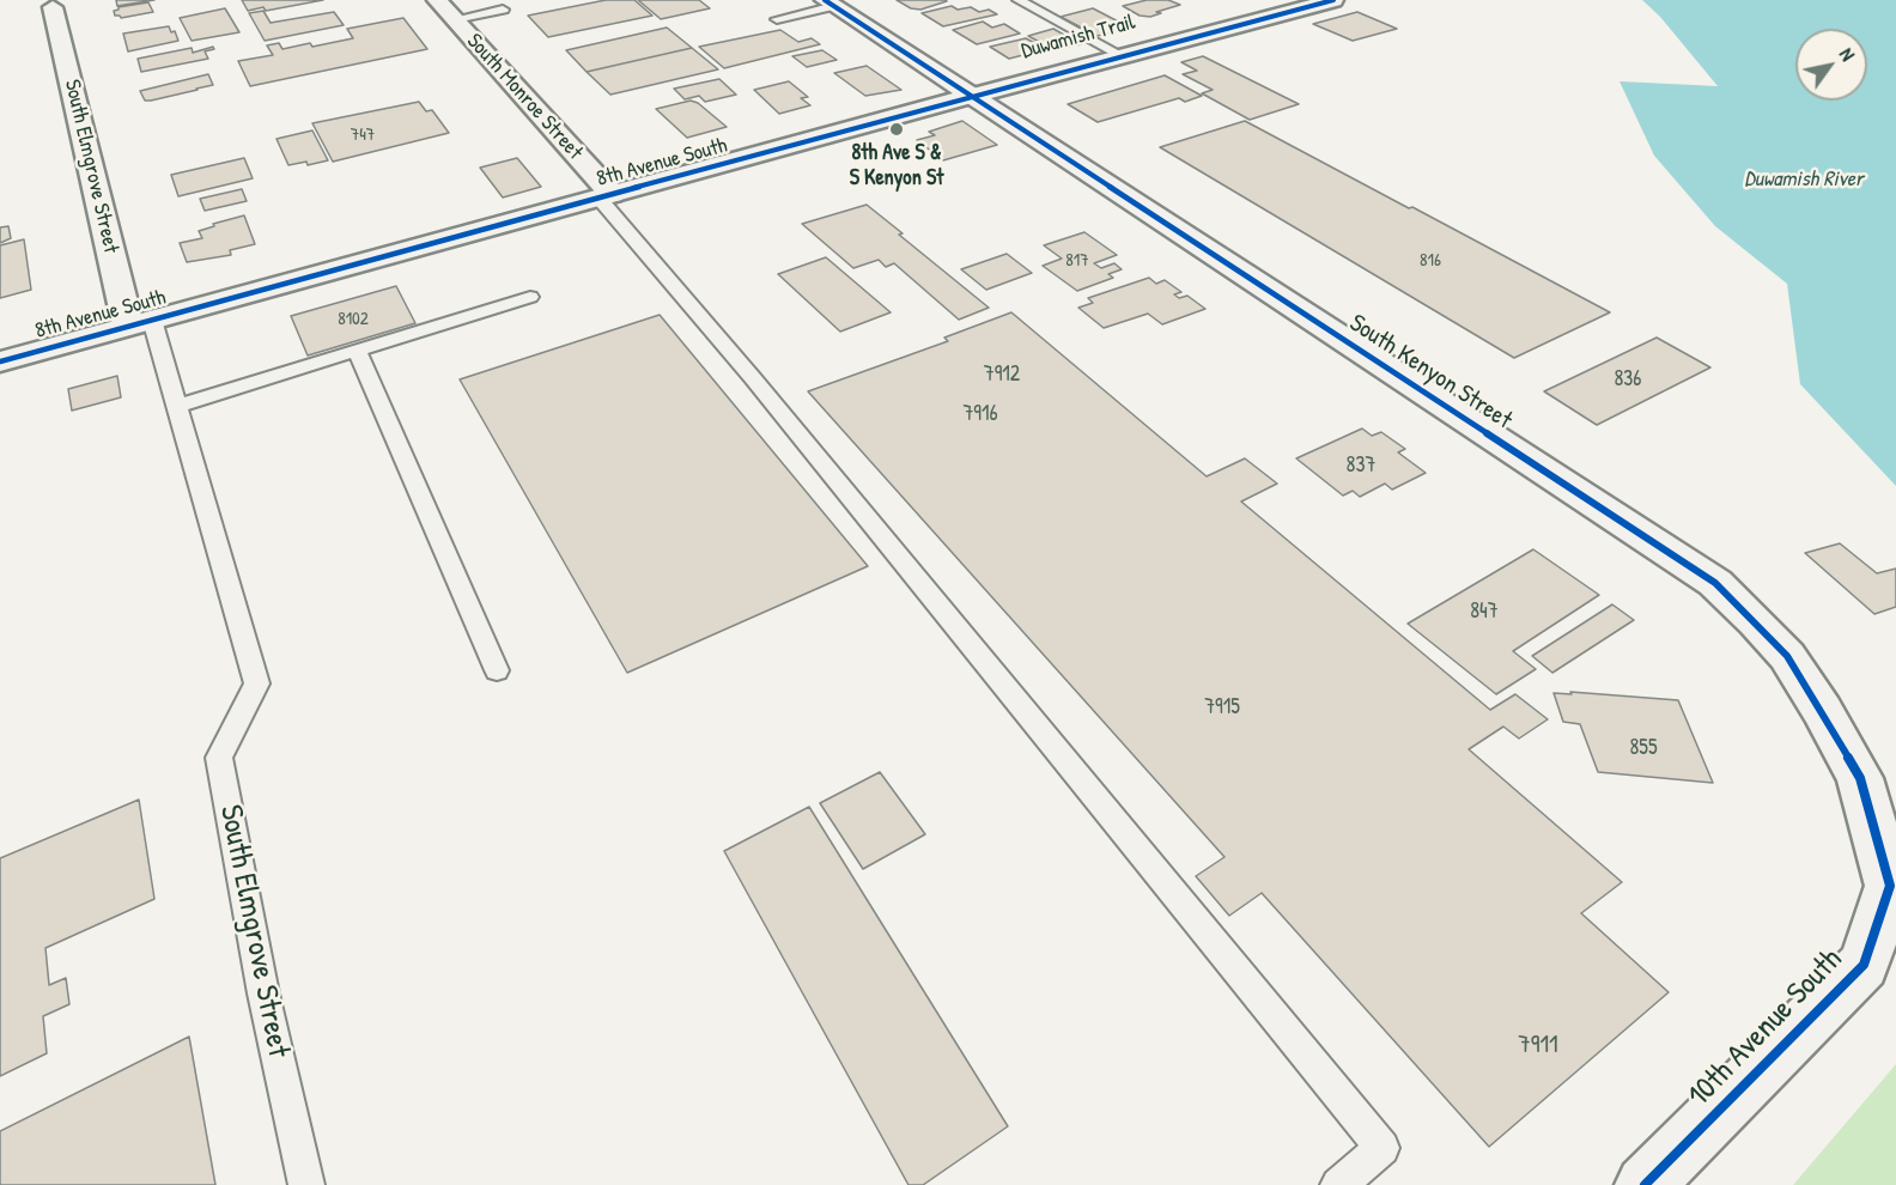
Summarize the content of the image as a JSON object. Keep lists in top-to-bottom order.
{
  "streets": {
    "street": [
      "South Monroe Street",
      "8th Avenue South",
      "South Elmgrove Street",
      "South Kenyon Street",
      "10th Avenue South"
    ]
  },
  "crossings": [
    ["South Monroe Street", "8th Avenue South"],
    ["8th Avenue South", "South Elmgrove Street"],
    ["8th Avenue South", "South Kenyon Street"],
    ["South Kenyon Street", "10th Avenue South"]
  ],
  "water": ["Duwamish River"],
  "places": ["8th Ave S & S Kenyon St"],
  "house_numbers": [
    "747",
    "817",
    "816",
    "8102",
    "7912",
    "836",
    "7916",
    "837",
    "847",
    "7915",
    "855",
    "7911"
  ],
  "north": "top right"
}
